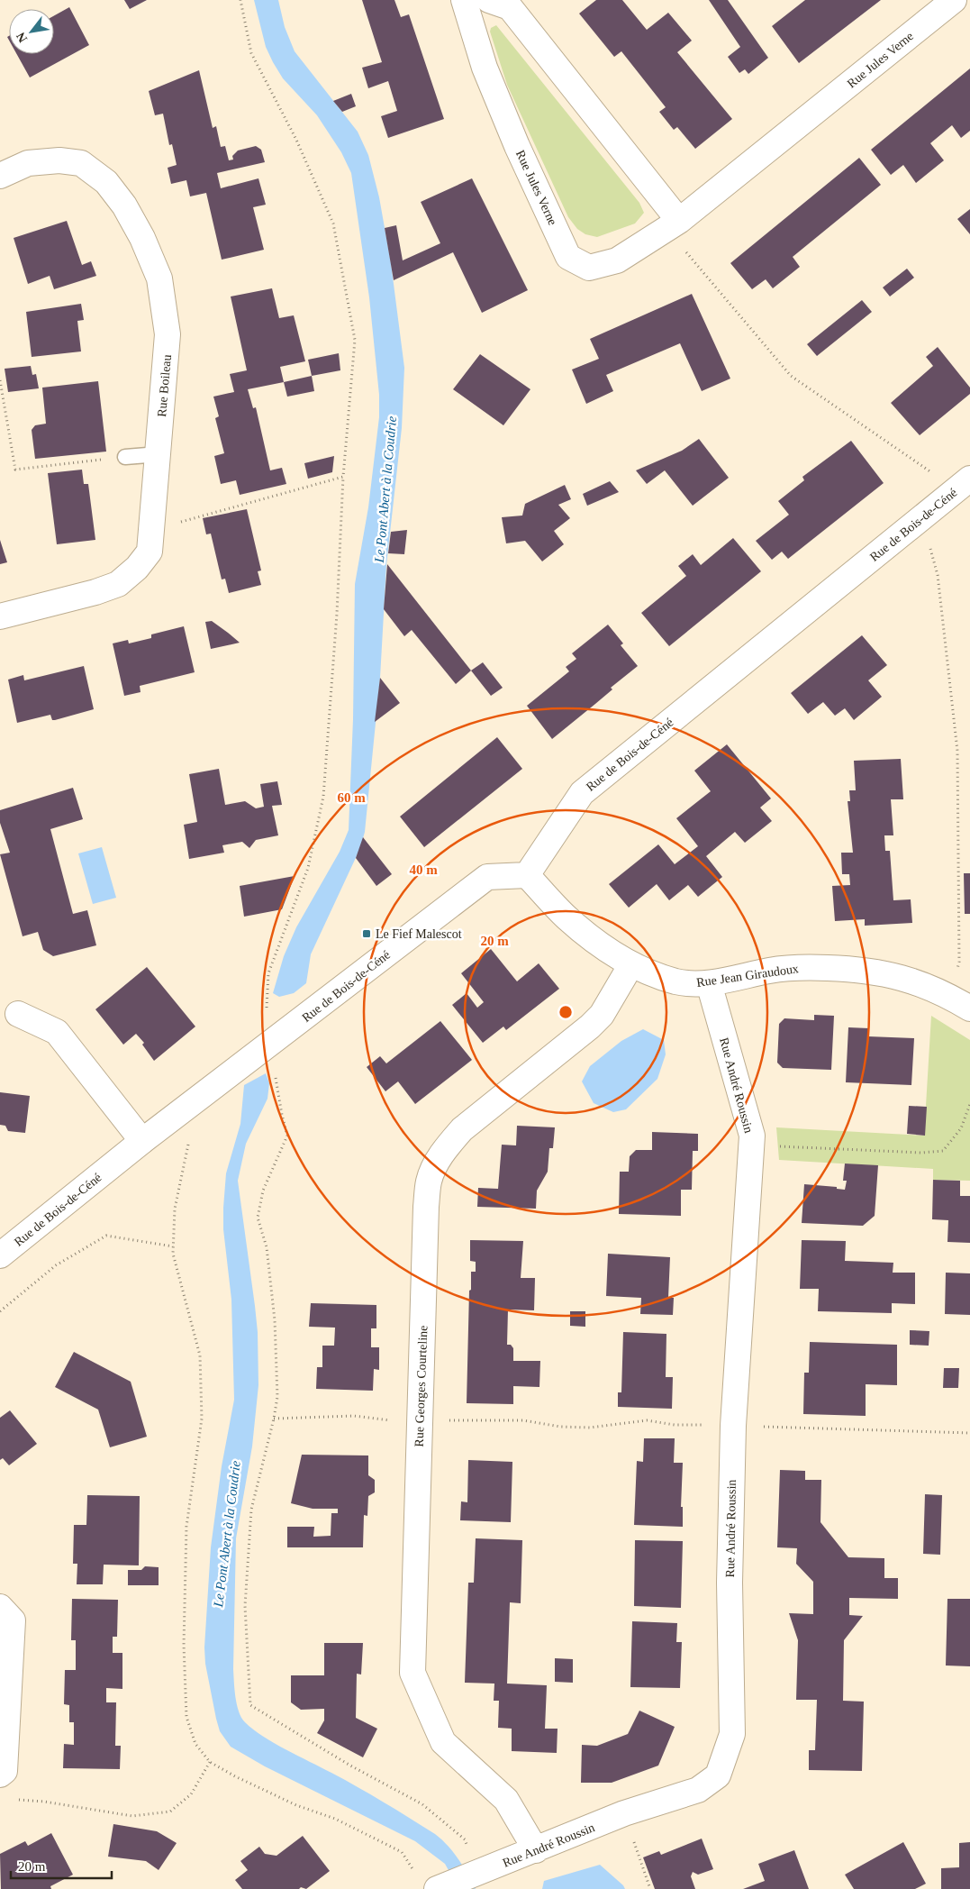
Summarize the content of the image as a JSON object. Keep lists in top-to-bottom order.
{
  "streets": {
    "street": [
      "Rue Jules Verne",
      "Rue Boileau",
      "Rue de Bois-de-Céné",
      "Rue Jean Giraudoux",
      "Rue André Roussin",
      "Rue Georges Courteline"
    ]
  },
  "crossings": [
    ["Rue de Bois-de-Céné", "Rue Jean Giraudoux"],
    ["Rue Jean Giraudoux", "Rue André Roussin"],
    ["Rue Jean Giraudoux", "Rue Georges Courteline"],
    ["Rue André Roussin", "Rue Georges Courteline"]
  ],
  "water": ["Le Pont Abert à la Coudrie"],
  "places": {
    "transit": ["Le Fief Malescot"]
  },
  "scale_bar": "20 m",
  "north": "bottom left",
  "rings": ["60 m", "40 m", "20 m"]
}
